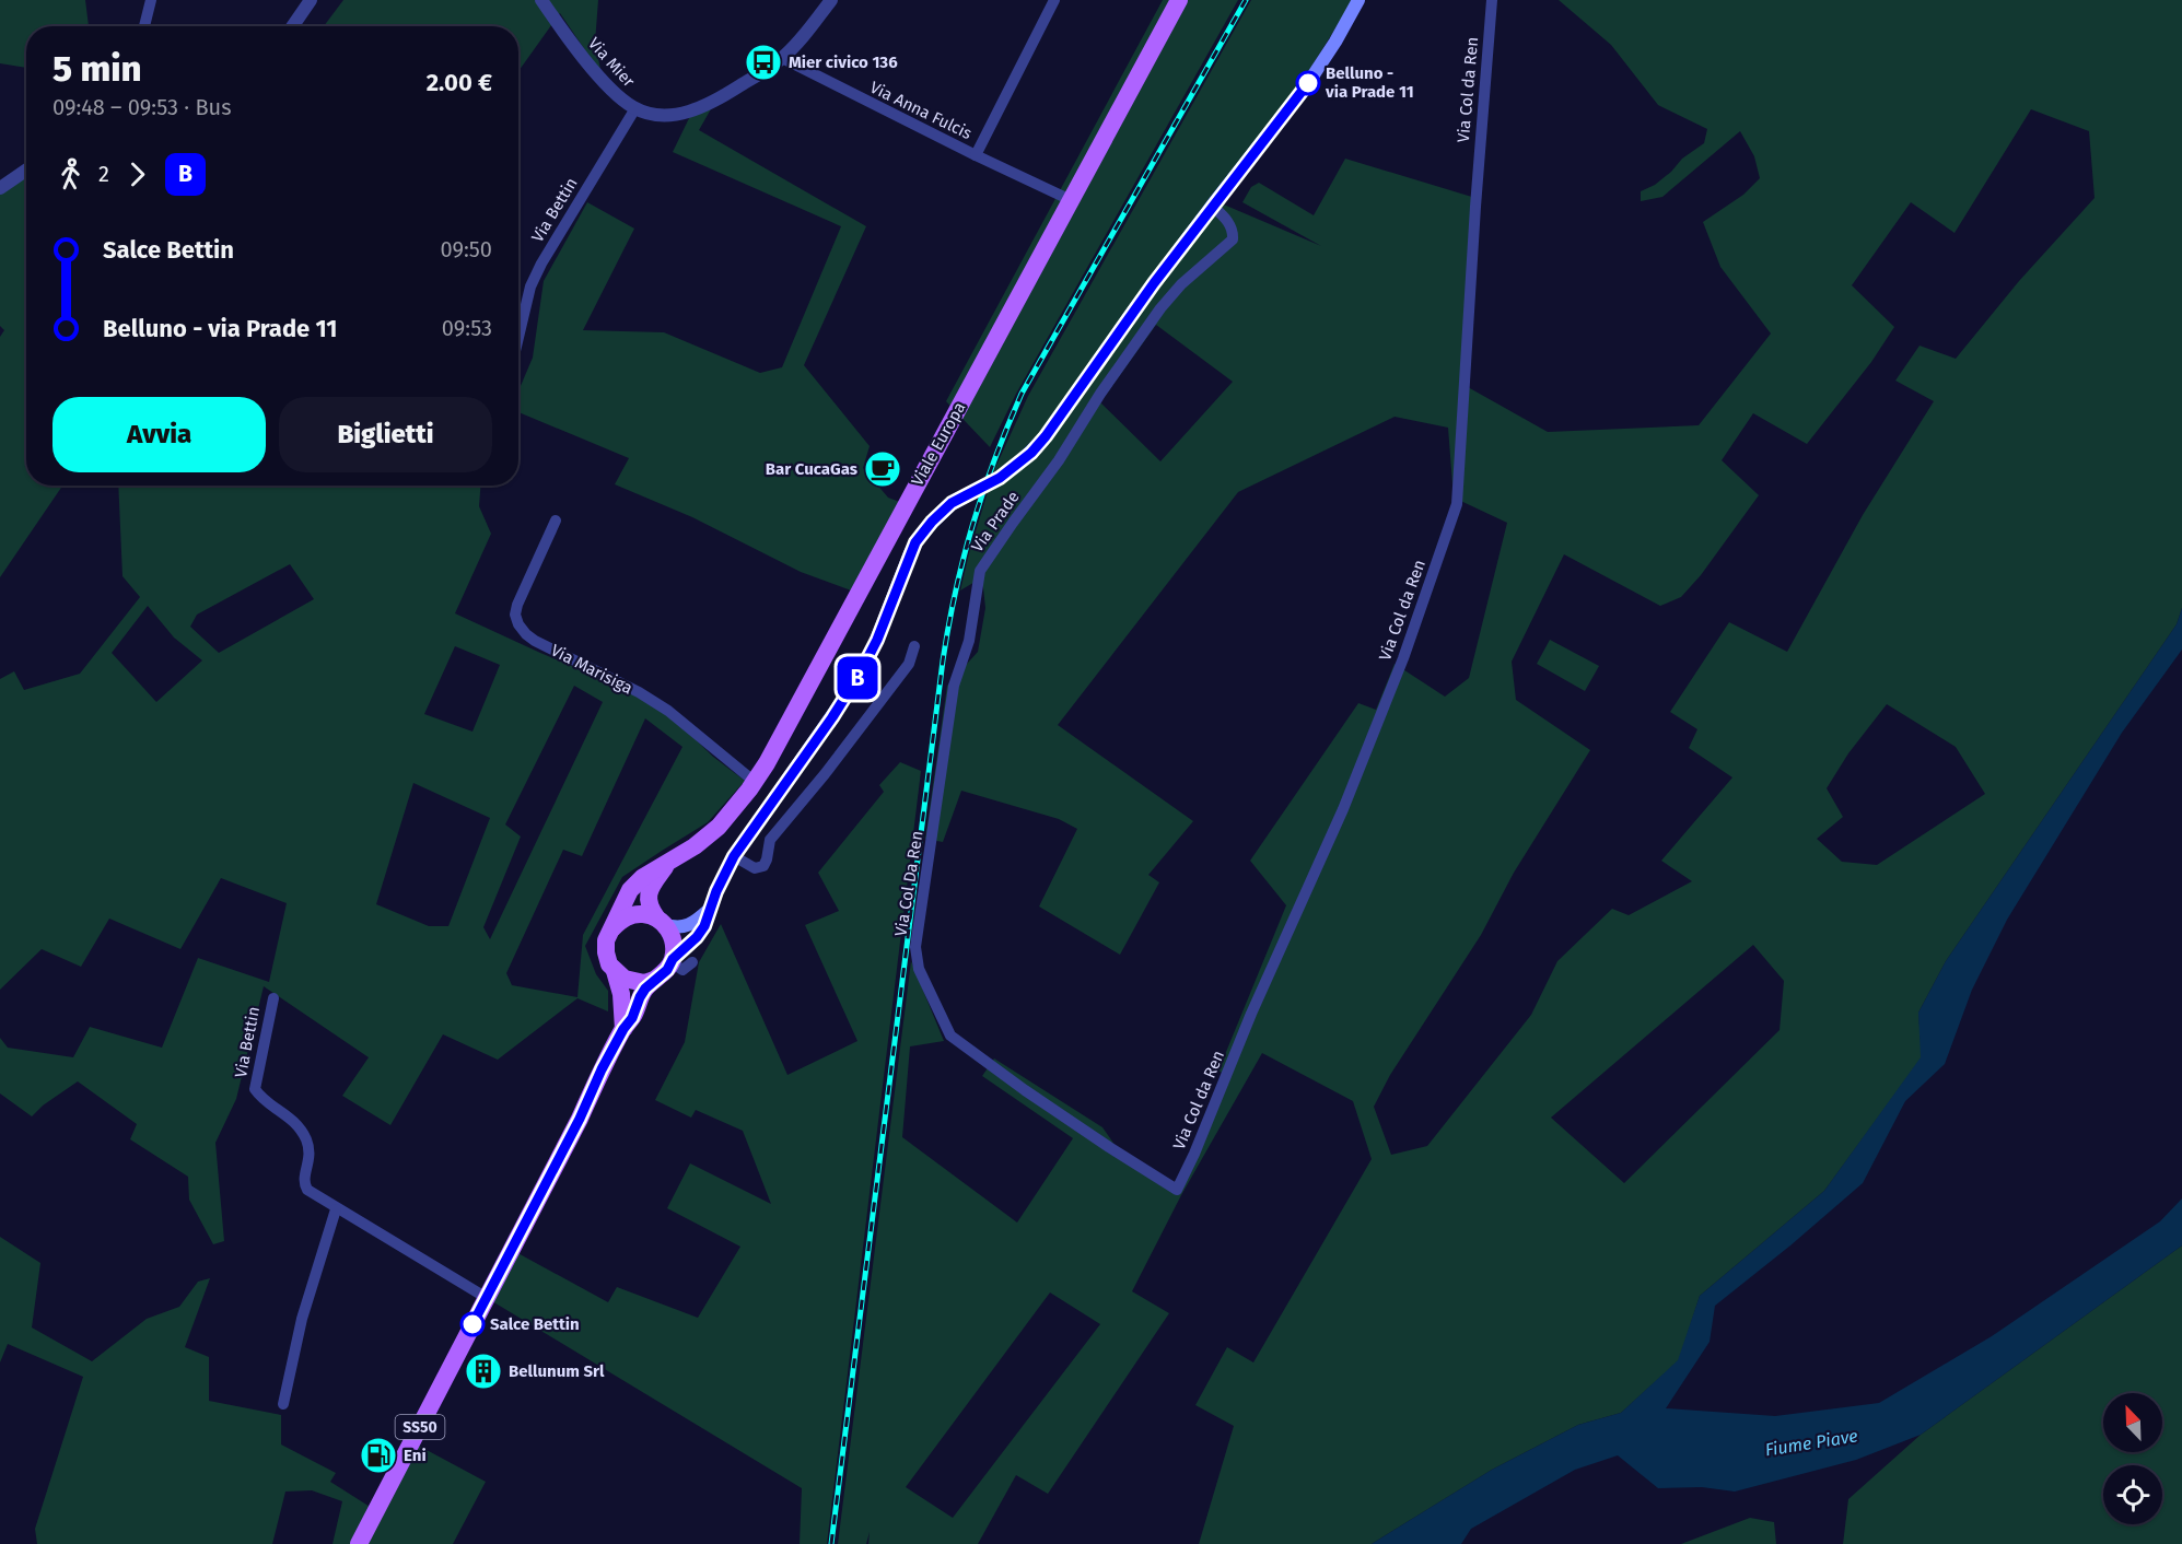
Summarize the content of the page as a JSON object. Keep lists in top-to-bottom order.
{
  "streets": {
    "main road": ["Viale Europa", "Via Prade", "SS50"],
    "street": [
      "Via Mier",
      "Via Col da Ren",
      "Via Anna Fulcis",
      "Via Bettin",
      "Via Marisiga",
      "Via Col Da Ren"
    ]
  },
  "crossings": [
    ["Via Mier", "Via Anna Fulcis"],
    ["Via Mier", "Via Bettin"],
    ["Via Col da Ren", "Via Col Da Ren"],
    ["Via Anna Fulcis", "Viale Europa"],
    ["Via Bettin", "SS50"],
    ["Viale Europa", "Via Prade"],
    ["Viale Europa", "Via Marisiga"],
    ["Via Prade", "Via Col Da Ren"]
  ],
  "water": ["Fiume Piave"],
  "places": {
    "bus stop": ["Mier civico 136"],
    "other": ["Belluno - via Prade 11", "Salce Bettin"],
    "cafe": ["Bar CucaGas"],
    "building": ["Bellunum Srl"],
    "fuel station": ["Eni"]
  },
  "lines": ["bus line B"],
  "north": "top left",
  "page": {
    "on_map": "B",
    "heading": ["5 min", "09:48 – 09:53 · Bus", "2.00 €"],
    "legs": ["2", "B"],
    "list": [
      {
        "name": "Salce Bettin",
        "value": "09:50"
      },
      {
        "name": "Belluno - via Prade 11",
        "value": "09:53"
      }
    ],
    "buttons": ["Avvia", "Biglietti"]
  }
}
